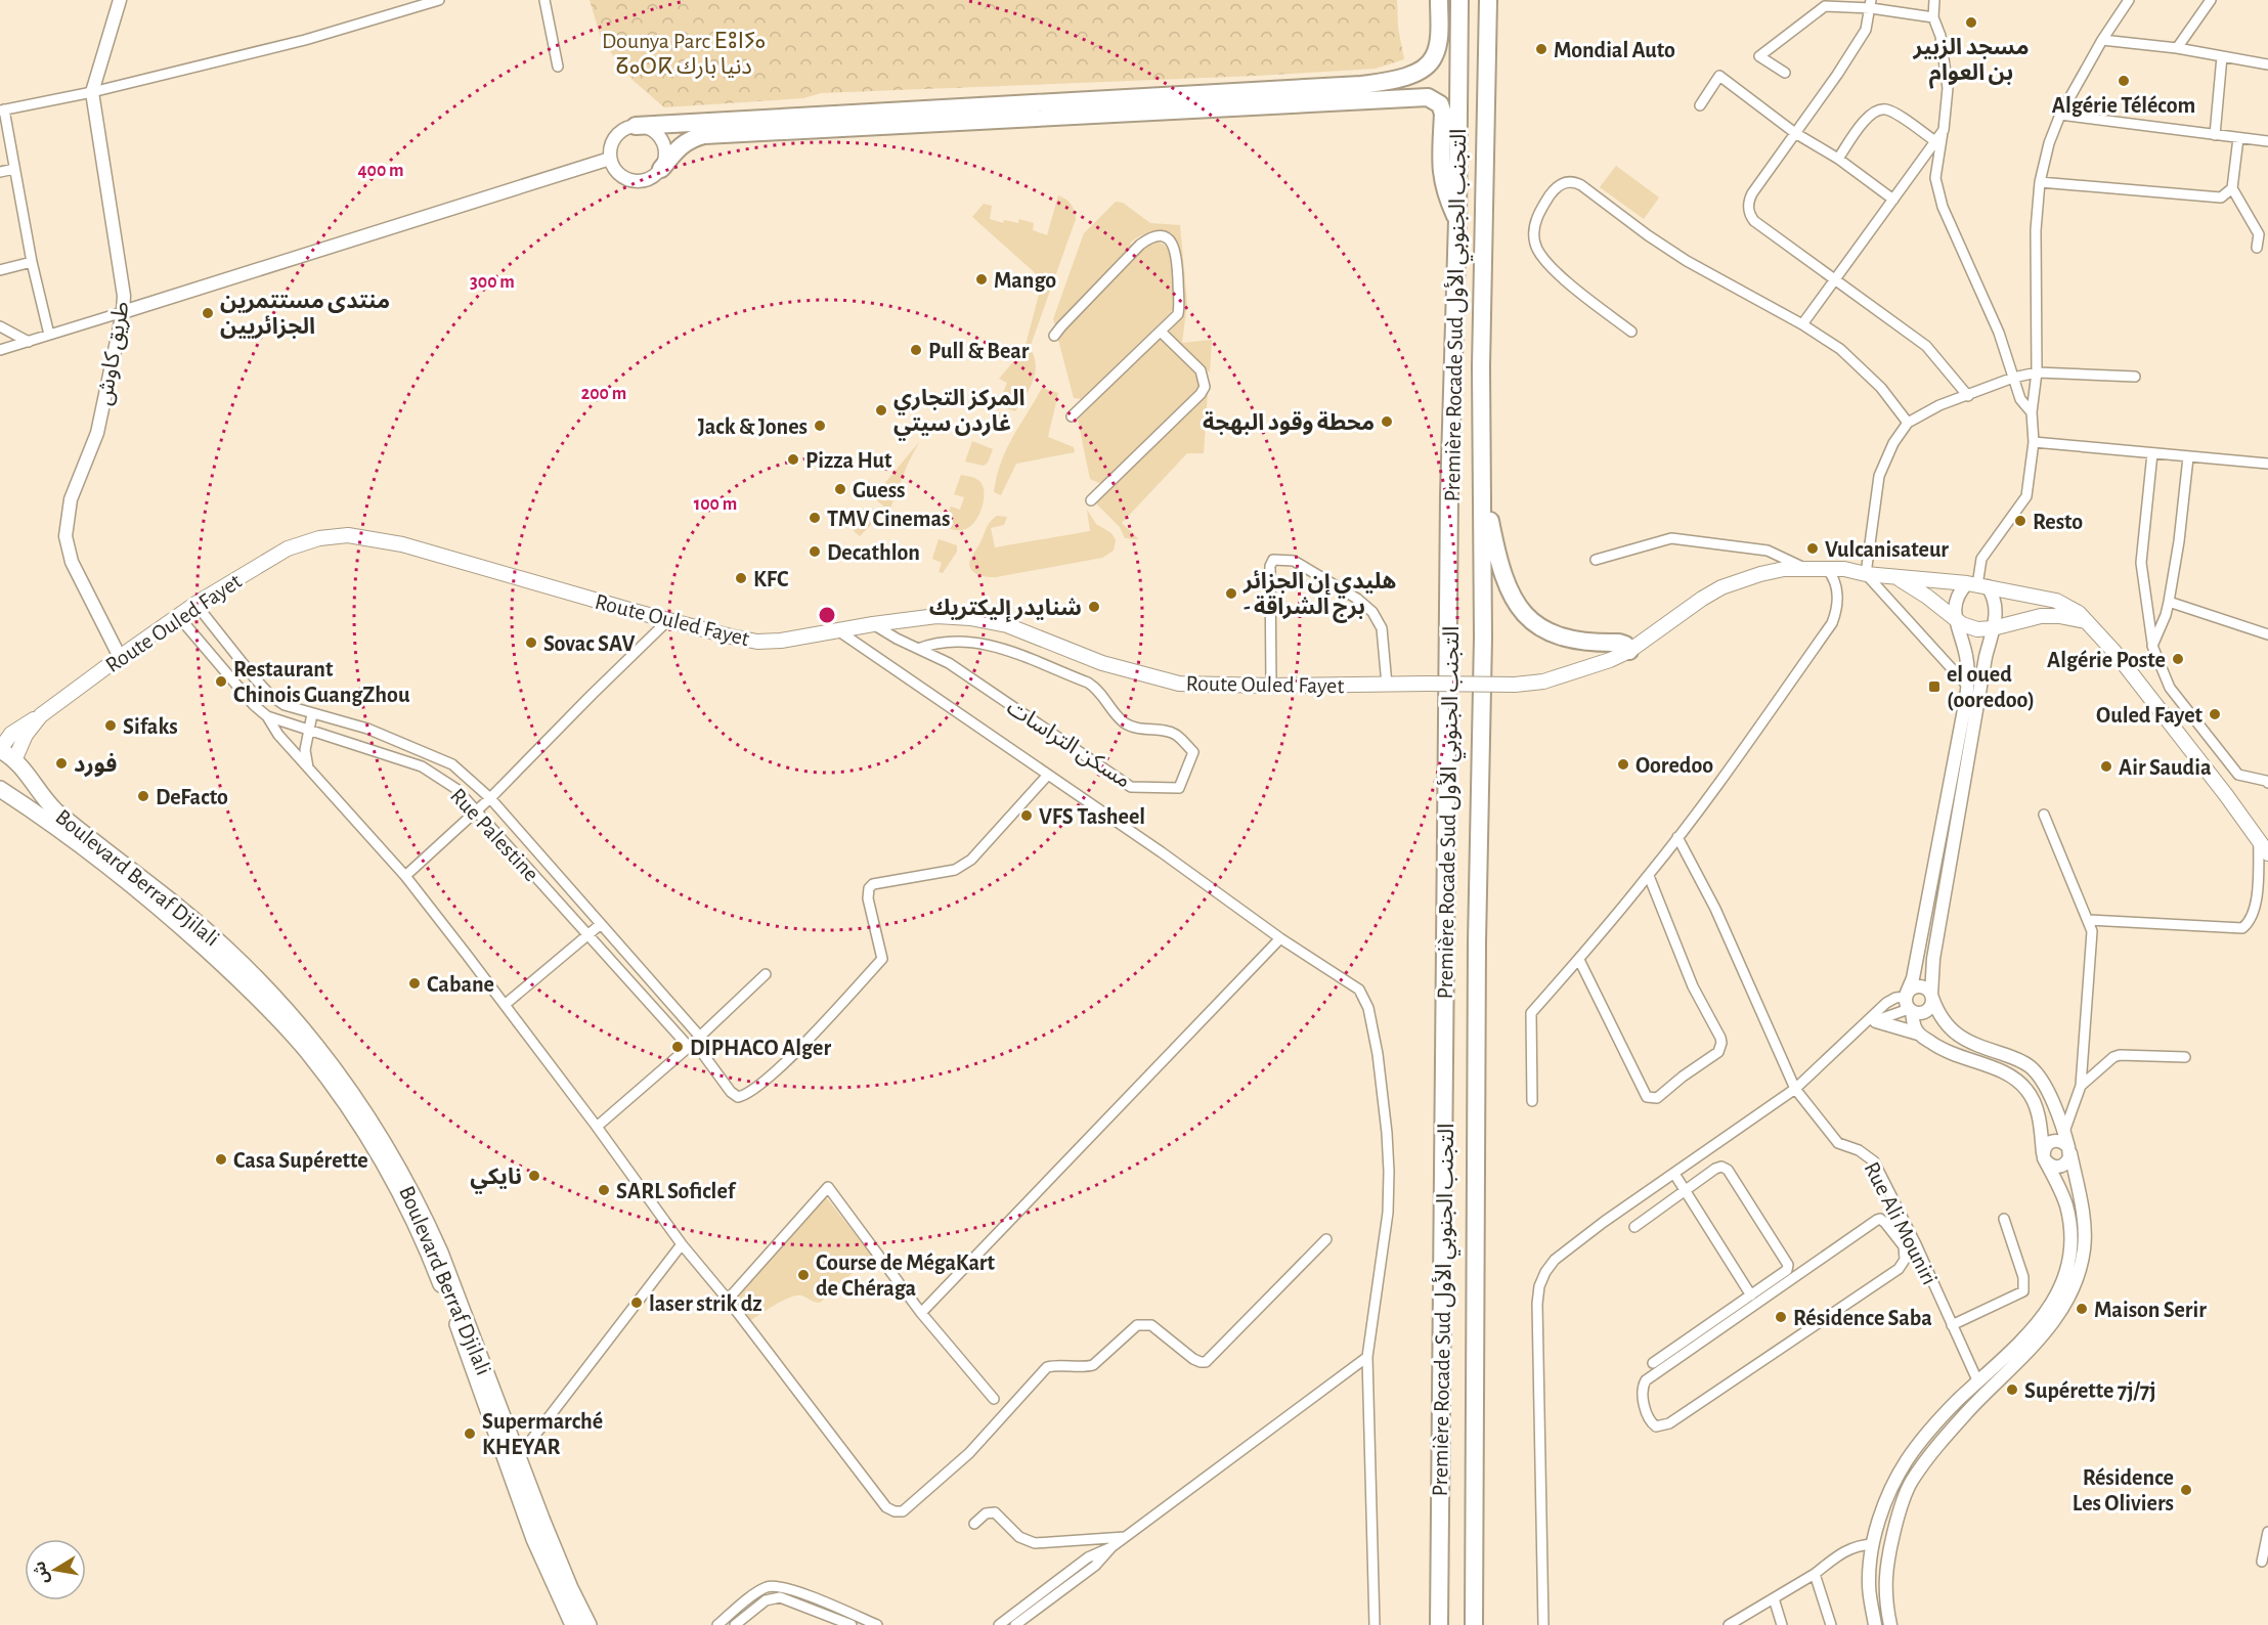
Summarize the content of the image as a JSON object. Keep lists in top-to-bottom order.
{
  "streets": {
    "highway": ["Première Rocade Sud التجنب الجنوبي الأول", "Boulevard Berraf Djilali"],
    "main road": ["Route Ouled Fayet"],
    "street": [
      "طريق كاوش",
      "مسكن التراسات",
      "Rue Palestine",
      "Rue Ali Mouniri"
    ]
  },
  "crossings": [
    ["طريق كاوش", "Route Ouled Fayet"],
    ["Route Ouled Fayet", "مسكن التراسات"],
    ["Route Ouled Fayet", "Rue Palestine"]
  ],
  "parks": ["Dounya Parc ⴹⵓⵏⵢⴰ ⵒⴰⵔⴽ دنيا بارك"],
  "places": {
    "other": [
      "مسجد الزبير بن العوام",
      "Mondial Auto",
      "Algérie Télécom",
      "Mango",
      "منتدى مستتمرين الجزائريين",
      "Pull & Bear",
      "المركز التجاري غاردن سيتي",
      "محطة وقود البهجة",
      "Jack & Jones",
      "Pizza Hut",
      "Guess",
      "TMV Cinemas",
      "Resto",
      "Vulcanisateur",
      "Decathlon",
      "KFC",
      "هليدي إن الجزائر - برج الشراقة",
      "شنايدر إليكتريك",
      "Sovac SAV",
      "Algérie Poste",
      "Restaurant Chinois GuangZhou",
      "Ouled Fayet",
      "Sifaks",
      "فورد",
      "Ooredoo",
      "Air Saudia",
      "DeFacto",
      "VFS Tasheel",
      "Cabane",
      "DIPHACO Alger",
      "Casa Supérette",
      "نايكي",
      "SARL Soficlef",
      "Course de MégaKart de Chéraga",
      "laser strik dz",
      "Maison Serir",
      "Résidence Saba",
      "Supérette 7j/7j",
      "Supermarché KHEYAR",
      "Résidence Les Oliviers"
    ],
    "transit": ["el oued (ooredoo)"]
  },
  "north": "left",
  "rings": [
    "400 m",
    "300 m",
    "200 m",
    "100 m"
  ]
}
